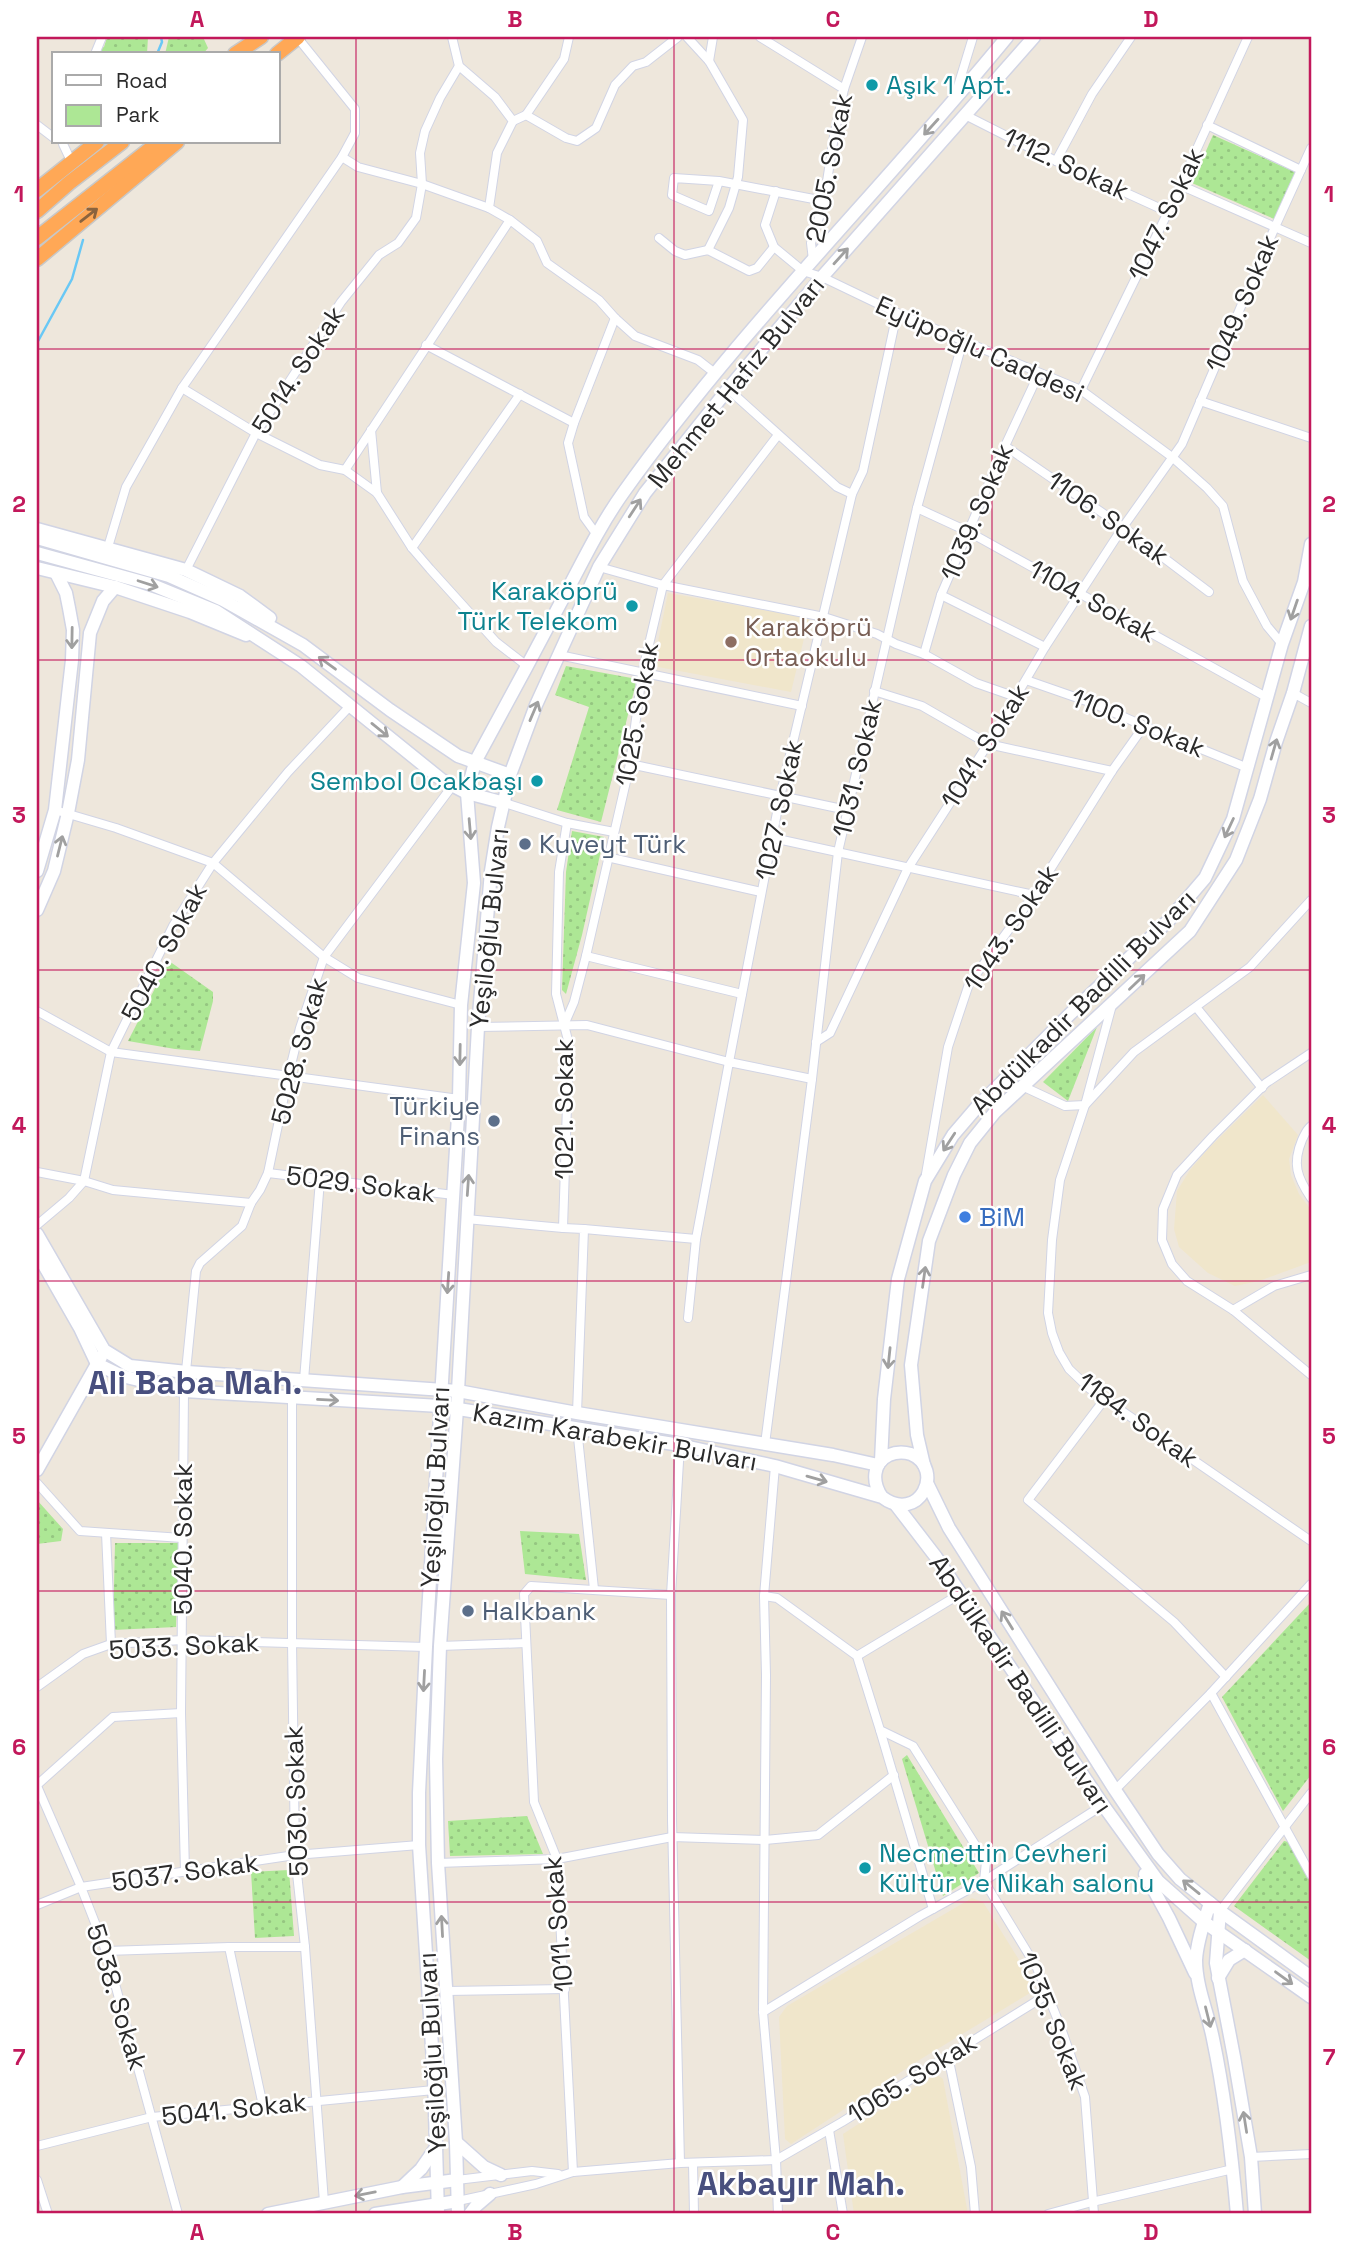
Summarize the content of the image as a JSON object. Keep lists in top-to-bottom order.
{
  "streets": {
    "main road": [
      "Mehmet Hafız Bulvarı",
      "Yeşiloğlu Bulvarı",
      "Abdülkadir Badilli Bulvarı",
      "Kazım Karabekir Bulvarı"
    ],
    "street": [
      "1112. Sokak",
      "2005. Sokak",
      "1047. Sokak",
      "1049. Sokak",
      "Eyüpoğlu Caddesi",
      "5014. Sokak",
      "1039. Sokak",
      "1106. Sokak",
      "1104. Sokak",
      "1025. Sokak",
      "1100. Sokak",
      "1041. Sokak",
      "1031. Sokak",
      "1027. Sokak",
      "1043. Sokak",
      "5040. Sokak",
      "5028. Sokak",
      "1021. Sokak",
      "5029. Sokak",
      "1184. Sokak",
      "5033. Sokak",
      "5030. Sokak",
      "5037. Sokak",
      "1011. Sokak",
      "5038. Sokak",
      "1035. Sokak",
      "1065. Sokak",
      "5041. Sokak"
    ]
  },
  "crossings": [
    ["1112. Sokak", "1047. Sokak"],
    ["1112. Sokak", "Mehmet Hafız Bulvarı"],
    ["2005. Sokak", "Mehmet Hafız Bulvarı"],
    ["1047. Sokak", "Eyüpoğlu Caddesi"],
    ["1049. Sokak", "Eyüpoğlu Caddesi"],
    ["1049. Sokak", "1041. Sokak"],
    ["Eyüpoğlu Caddesi", "Mehmet Hafız Bulvarı"],
    ["Eyüpoğlu Caddesi", "1039. Sokak"],
    ["Eyüpoğlu Caddesi", "1041. Sokak"],
    ["Eyüpoğlu Caddesi", "1031. Sokak"],
    ["Eyüpoğlu Caddesi", "1027. Sokak"],
    ["Eyüpoğlu Caddesi", "Abdülkadir Badilli Bulvarı"],
    ["Mehmet Hafız Bulvarı", "Yeşiloğlu Bulvarı"],
    ["1039. Sokak", "1106. Sokak"],
    ["1039. Sokak", "1104. Sokak"],
    ["1106. Sokak", "1041. Sokak"],
    ["1104. Sokak", "1041. Sokak"],
    ["1104. Sokak", "1031. Sokak"],
    ["1104. Sokak", "Abdülkadir Badilli Bulvarı"],
    ["1025. Sokak", "1021. Sokak"],
    ["1100. Sokak", "1041. Sokak"],
    ["1100. Sokak", "1043. Sokak"],
    ["1100. Sokak", "Abdülkadir Badilli Bulvarı"],
    ["1041. Sokak", "1031. Sokak"],
    ["1031. Sokak", "Kazım Karabekir Bulvarı"],
    ["Yeşiloğlu Bulvarı", "5029. Sokak"],
    ["Yeşiloğlu Bulvarı", "Kazım Karabekir Bulvarı"],
    ["Yeşiloğlu Bulvarı", "5033. Sokak"],
    ["Yeşiloğlu Bulvarı", "5037. Sokak"],
    ["Yeşiloğlu Bulvarı", "5041. Sokak"],
    ["1043. Sokak", "Abdülkadir Badilli Bulvarı"],
    ["5040. Sokak", "5028. Sokak"],
    ["5040. Sokak", "Kazım Karabekir Bulvarı"],
    ["5040. Sokak", "5033. Sokak"],
    ["5040. Sokak", "5037. Sokak"],
    ["Abdülkadir Badilli Bulvarı", "1184. Sokak"],
    ["Abdülkadir Badilli Bulvarı", "Kazım Karabekir Bulvarı"],
    ["5028. Sokak", "5029. Sokak"],
    ["Kazım Karabekir Bulvarı", "5030. Sokak"],
    ["5033. Sokak", "5030. Sokak"],
    ["5030. Sokak", "5037. Sokak"],
    ["5030. Sokak", "5041. Sokak"],
    ["5037. Sokak", "5038. Sokak"],
    ["5038. Sokak", "5041. Sokak"],
    ["1035. Sokak", "1065. Sokak"]
  ],
  "districts": ["Ali Baba Mah.", "Akbayır Mah."],
  "places": [
    "Aşık 1 Apt.",
    "Karaköprü Türk Telekom",
    "Karaköprü Ortaokulu",
    "Sembol Ocakbaşı",
    "Kuveyt Türk",
    "Türkiye Finans",
    "BiM",
    "Halkbank",
    "Necmettin Cevheri Kültür ve Nikah salonu"
  ],
  "legend": ["Road", "Park"],
  "grid": {
    "columns": [
      "A",
      "B",
      "C",
      "D"
    ],
    "rows": [
      "1",
      "2",
      "3",
      "4",
      "5",
      "6",
      "7"
    ]
  }
}
